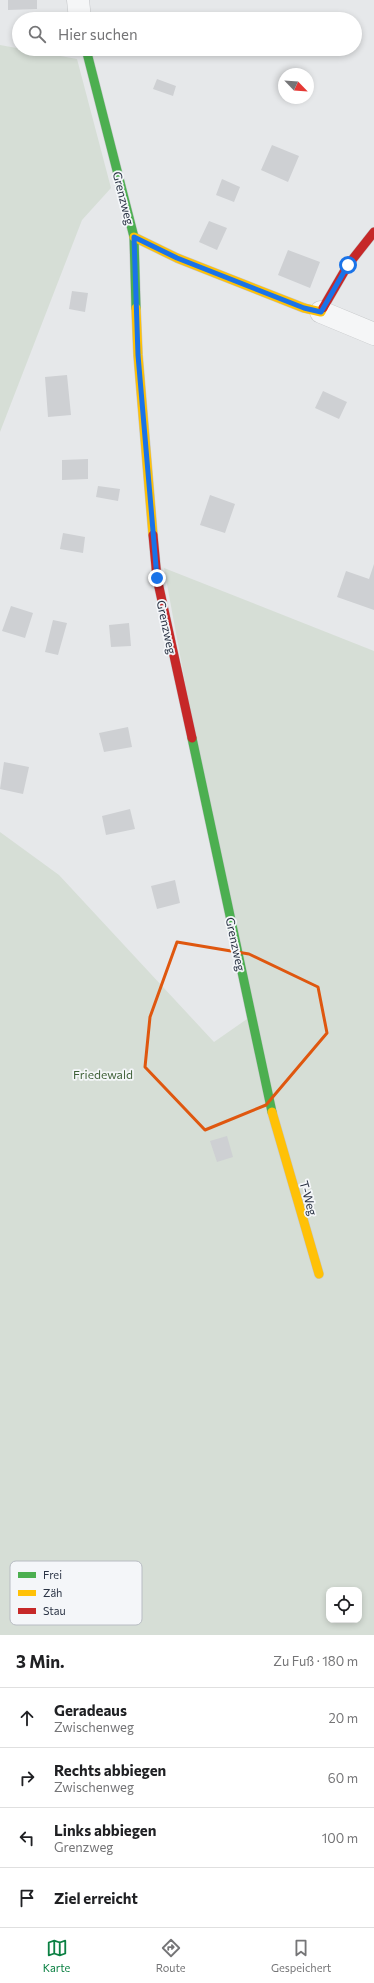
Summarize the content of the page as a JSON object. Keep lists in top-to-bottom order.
{
  "streets": {
    "street": ["Grenzweg", "T-Weg"]
  },
  "crossings": [
    ["Grenzweg", "T-Weg"]
  ],
  "parks": ["Friedewald"],
  "legend": ["Frei", "Zäh", "Stau"],
  "north": "bottom right",
  "page": {
    "search": "Hier suchen",
    "heading": ["3 Min.", "Zu Fuß · 180 m"],
    "list": [
      ["Geradeaus", "Zwischenweg", "20 m"],
      ["Rechts abbiegen", "Zwischenweg", "60 m"],
      ["Links abbiegen", "Grenzweg", "100 m"],
      "Ziel erreicht"
    ],
    "nav": ["Karte", "Route", "Gespeichert"]
  }
}
